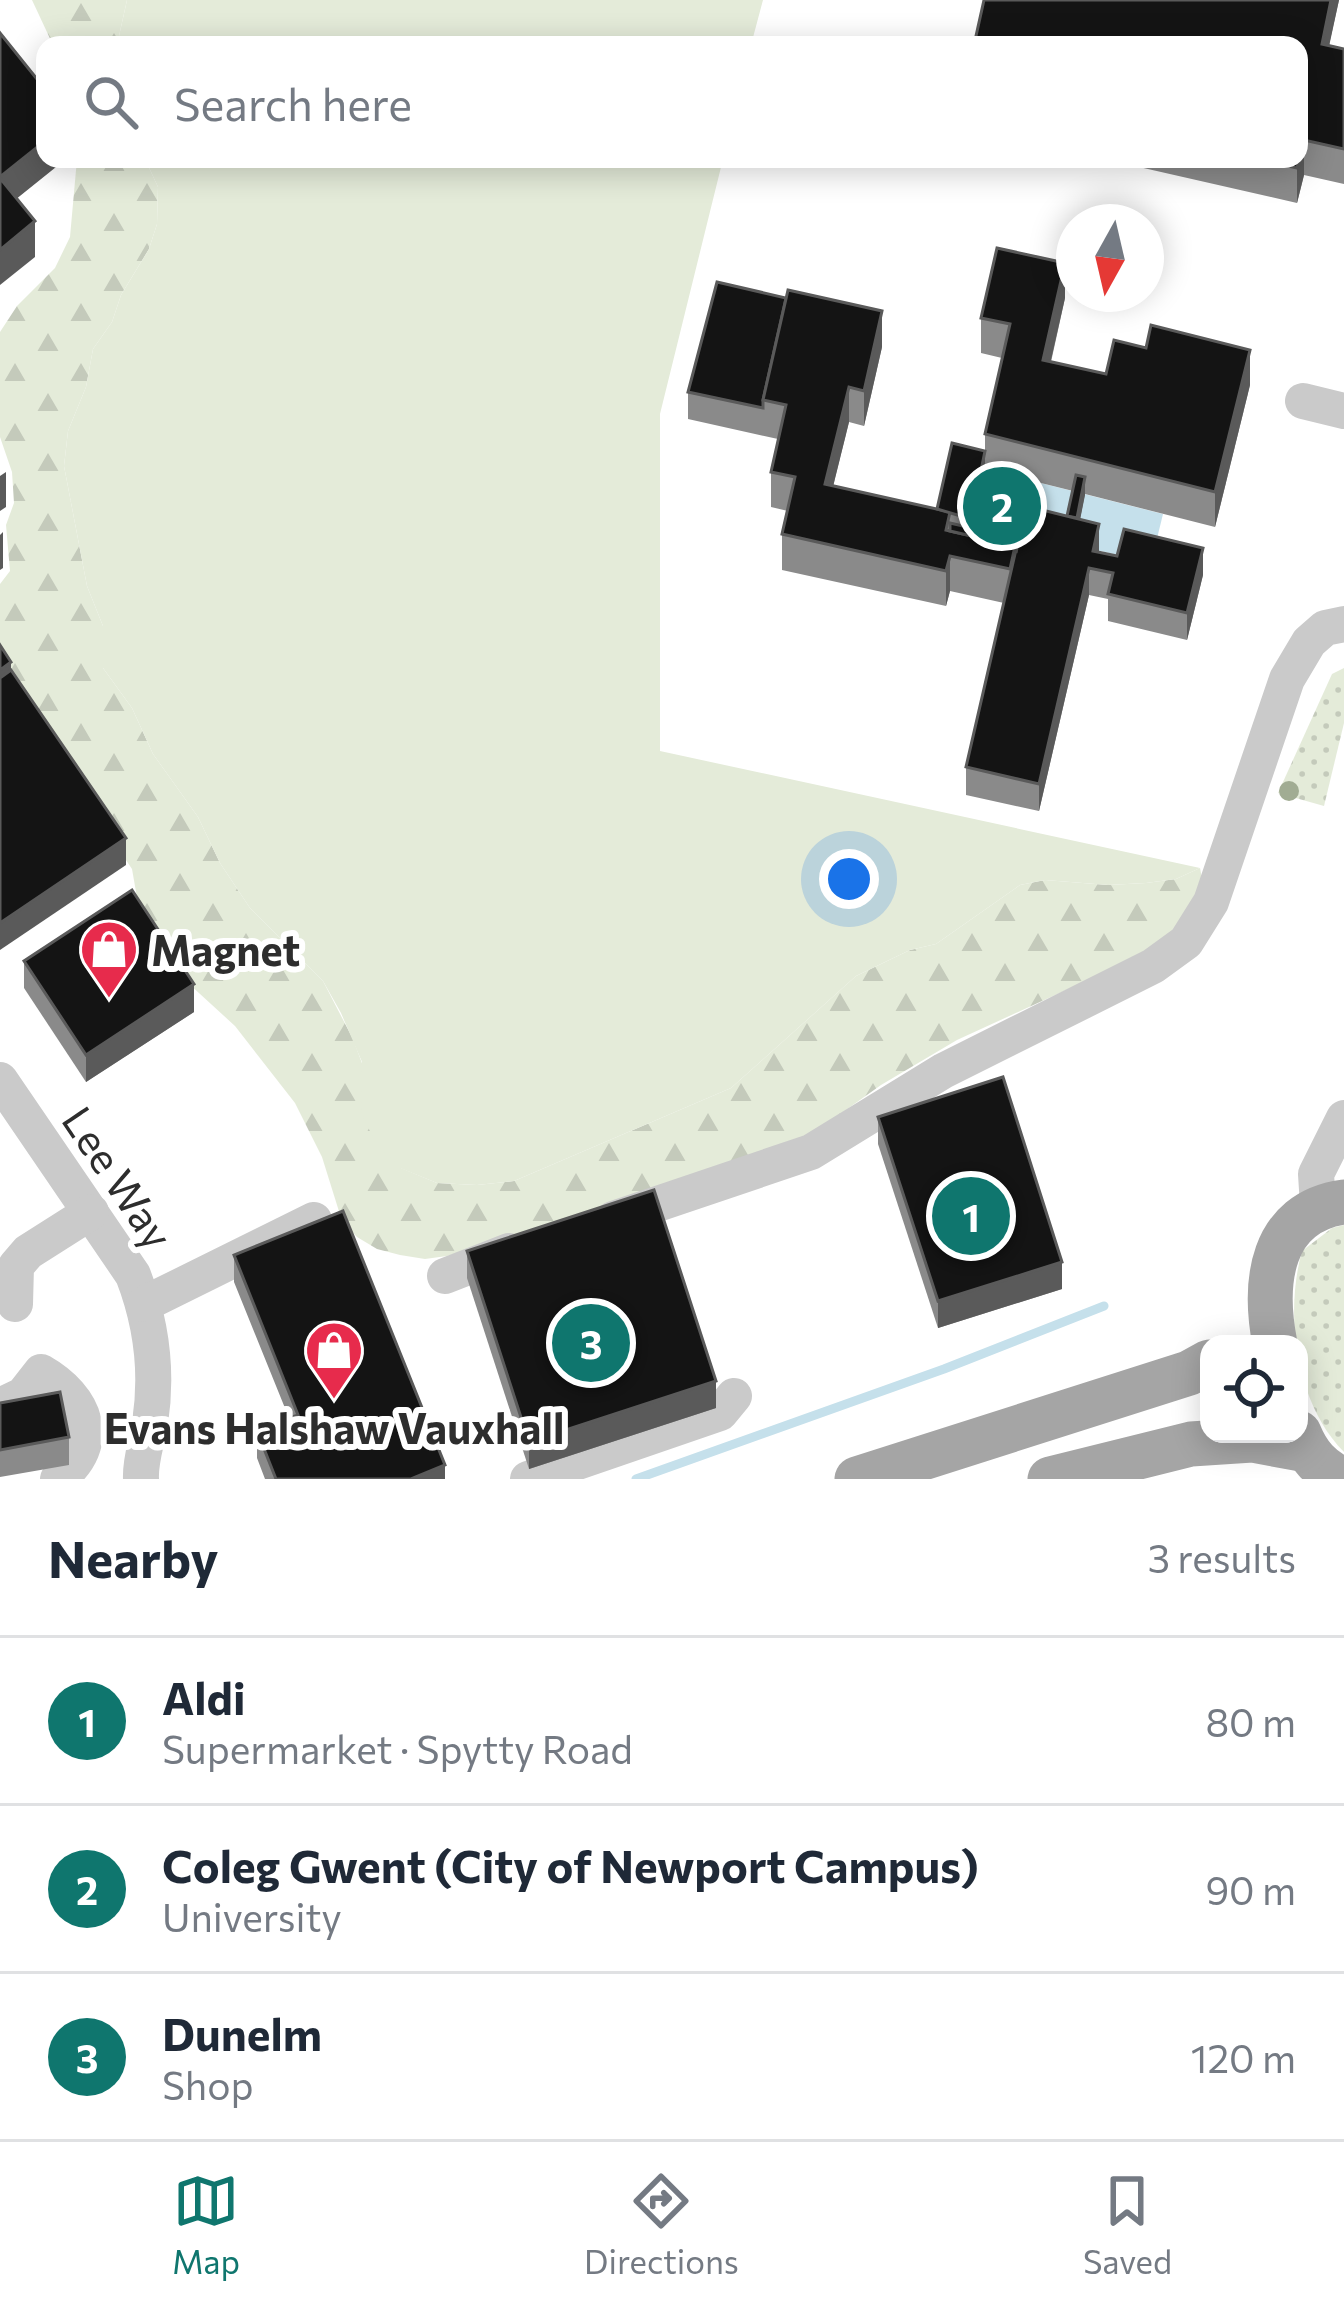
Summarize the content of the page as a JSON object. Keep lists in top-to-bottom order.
{
  "streets": {
    "street": ["Lee Way"]
  },
  "places": {
    "shop": ["Magnet", "Evans Halshaw Vauxhall"]
  },
  "north": "bottom",
  "page": {
    "search": "Search here",
    "pins": ["2", "1", "3"],
    "heading": ["Nearby", "3 results"],
    "list": [
      {
        "mark": "1",
        "name": "Aldi",
        "note": "Supermarket · Spytty Road",
        "value": "80 m"
      },
      {
        "mark": "2",
        "name": "Coleg Gwent (City of Newport Campus)",
        "note": "University",
        "value": "90 m"
      },
      {
        "mark": "3",
        "name": "Dunelm",
        "note": "Shop",
        "value": "120 m"
      }
    ],
    "nav": ["Map", "Directions", "Saved"]
  }
}
